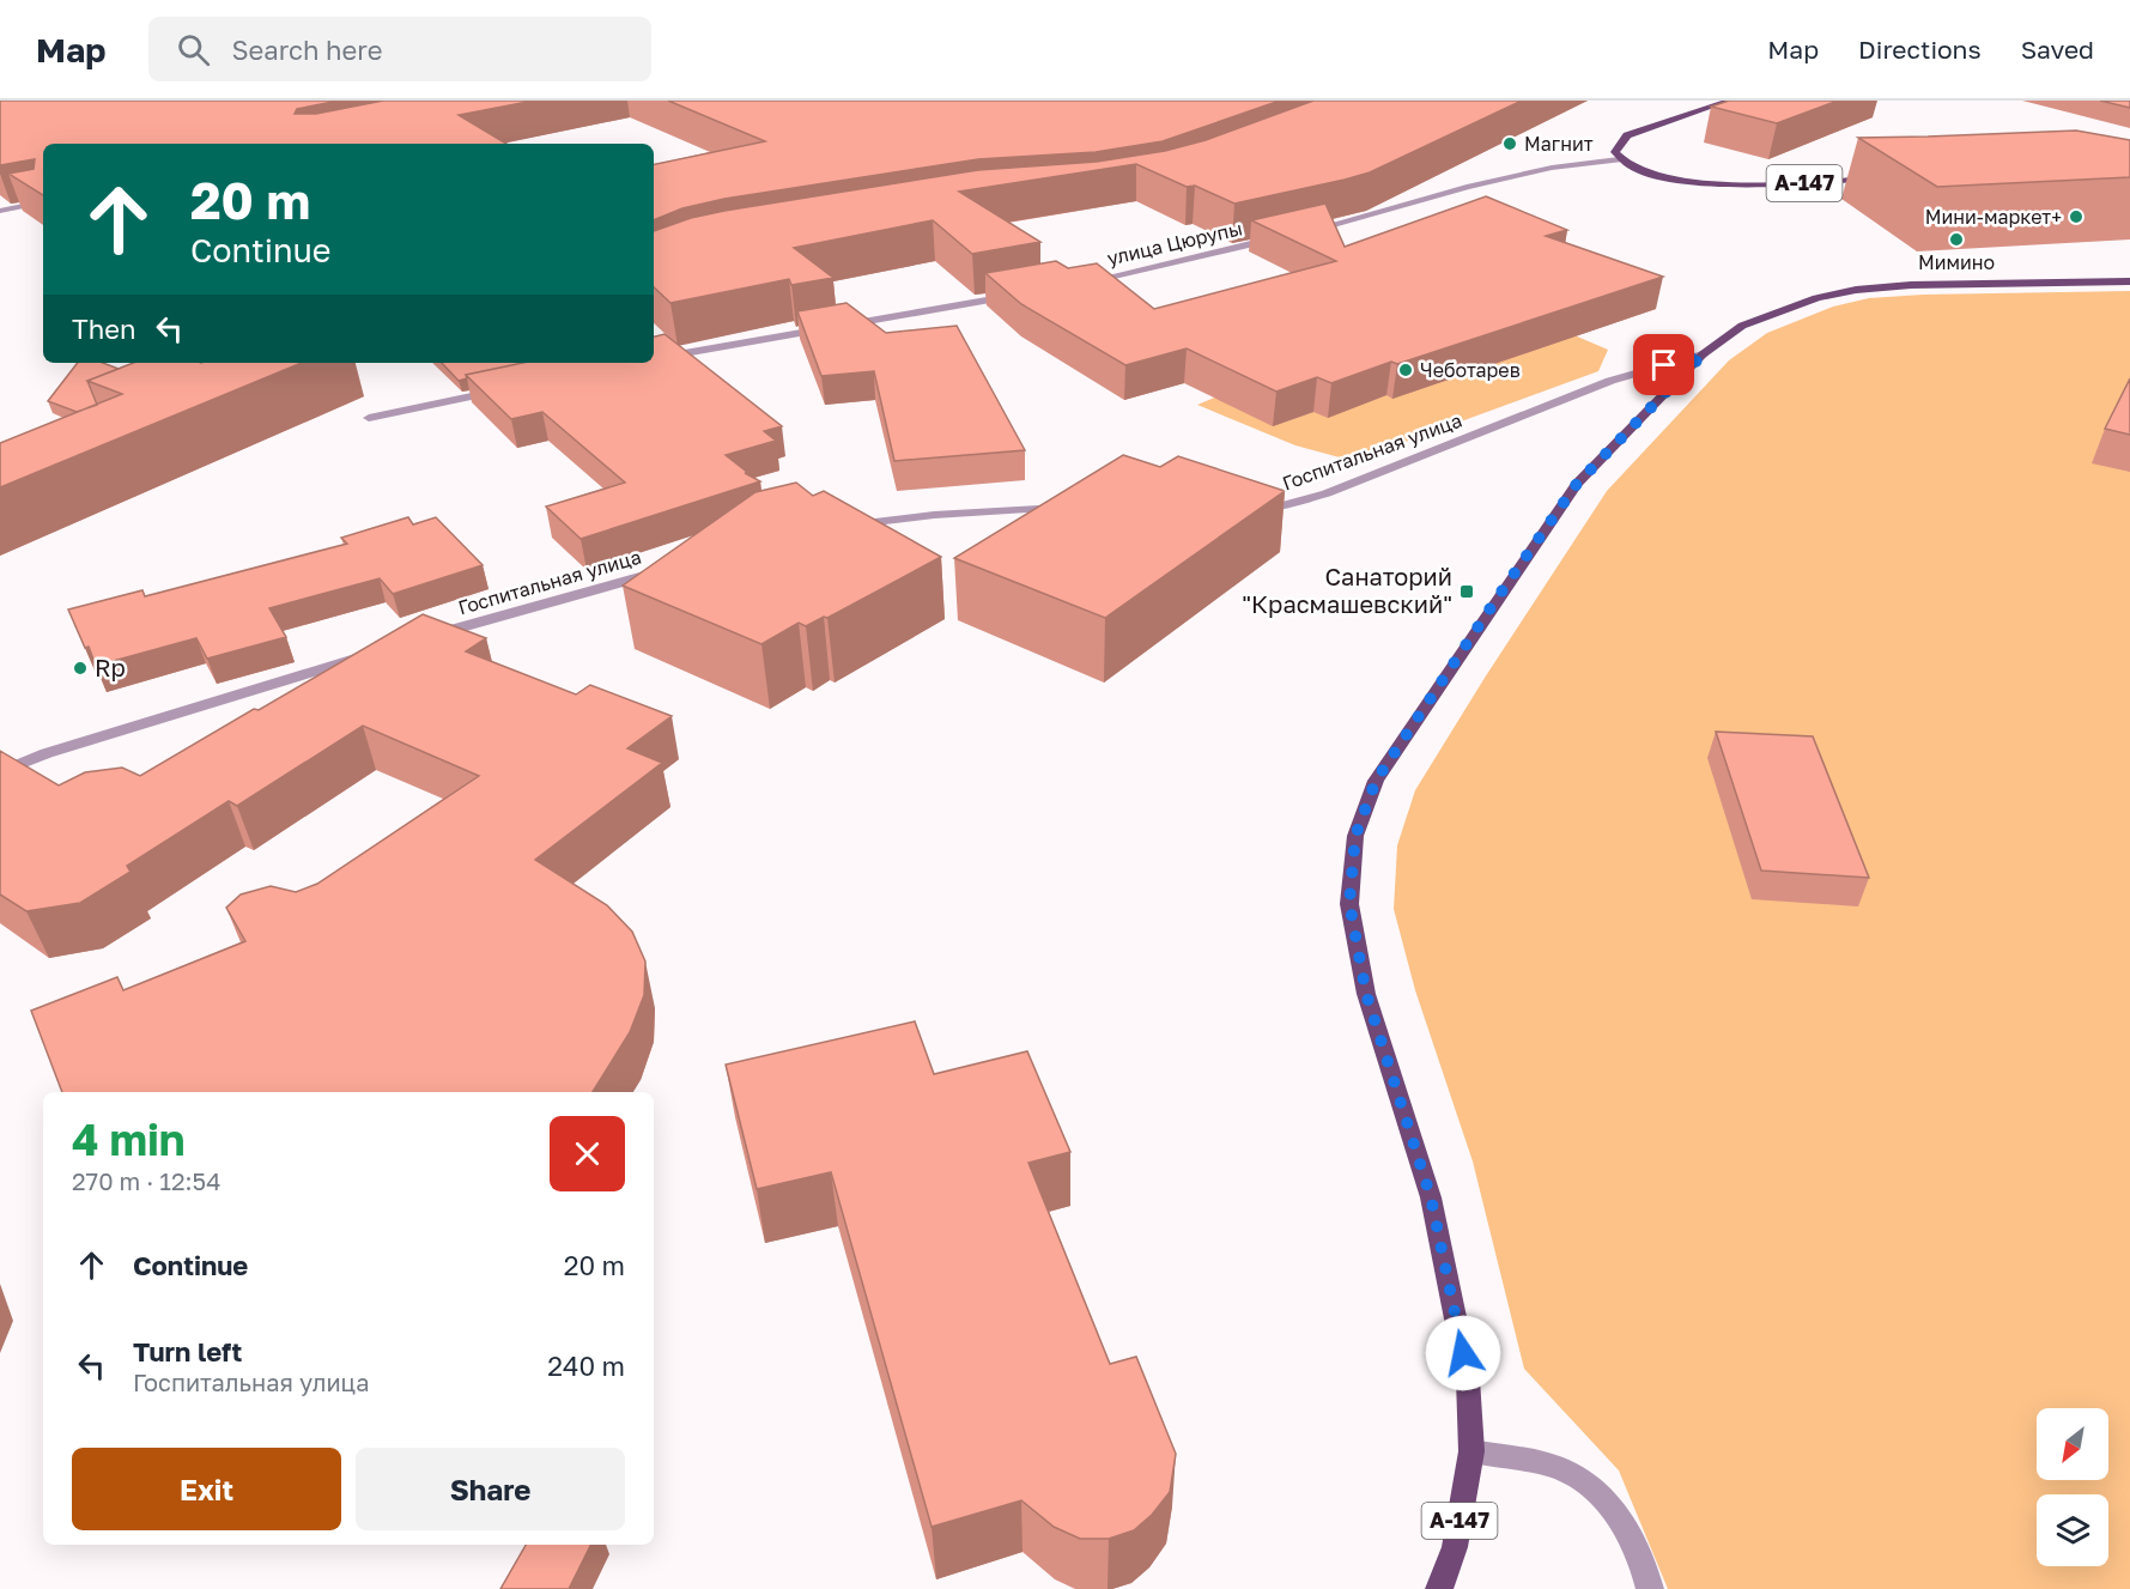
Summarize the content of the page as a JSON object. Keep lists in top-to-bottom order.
{
  "streets": {
    "main road": ["А-147"],
    "street": ["улица Цюрупы", "Госпитальная улица"]
  },
  "crossings": [
    ["А-147", "Госпитальная улица"]
  ],
  "places": {
    "other": [
      "Магнит",
      "Мини-маркет+",
      "Мимино",
      "Чеботарев",
      "Rp"
    ],
    "transit": ["Санаторий \"Красмашевский\""]
  },
  "north": "bottom left",
  "page": {
    "header": "Map",
    "search": "Search here",
    "nav": ["Map", "Directions", "Saved"],
    "turn": ["20 m", "Continue"],
    "then": "Then",
    "heading": ["4 min", "270 m · 12:54"],
    "list": [
      {
        "name": "Continue",
        "value": "20 m"
      },
      {
        "name": "Turn left",
        "note": "Госпитальная улица",
        "value": "240 m"
      }
    ],
    "buttons": ["Exit", "Share"]
  }
}
